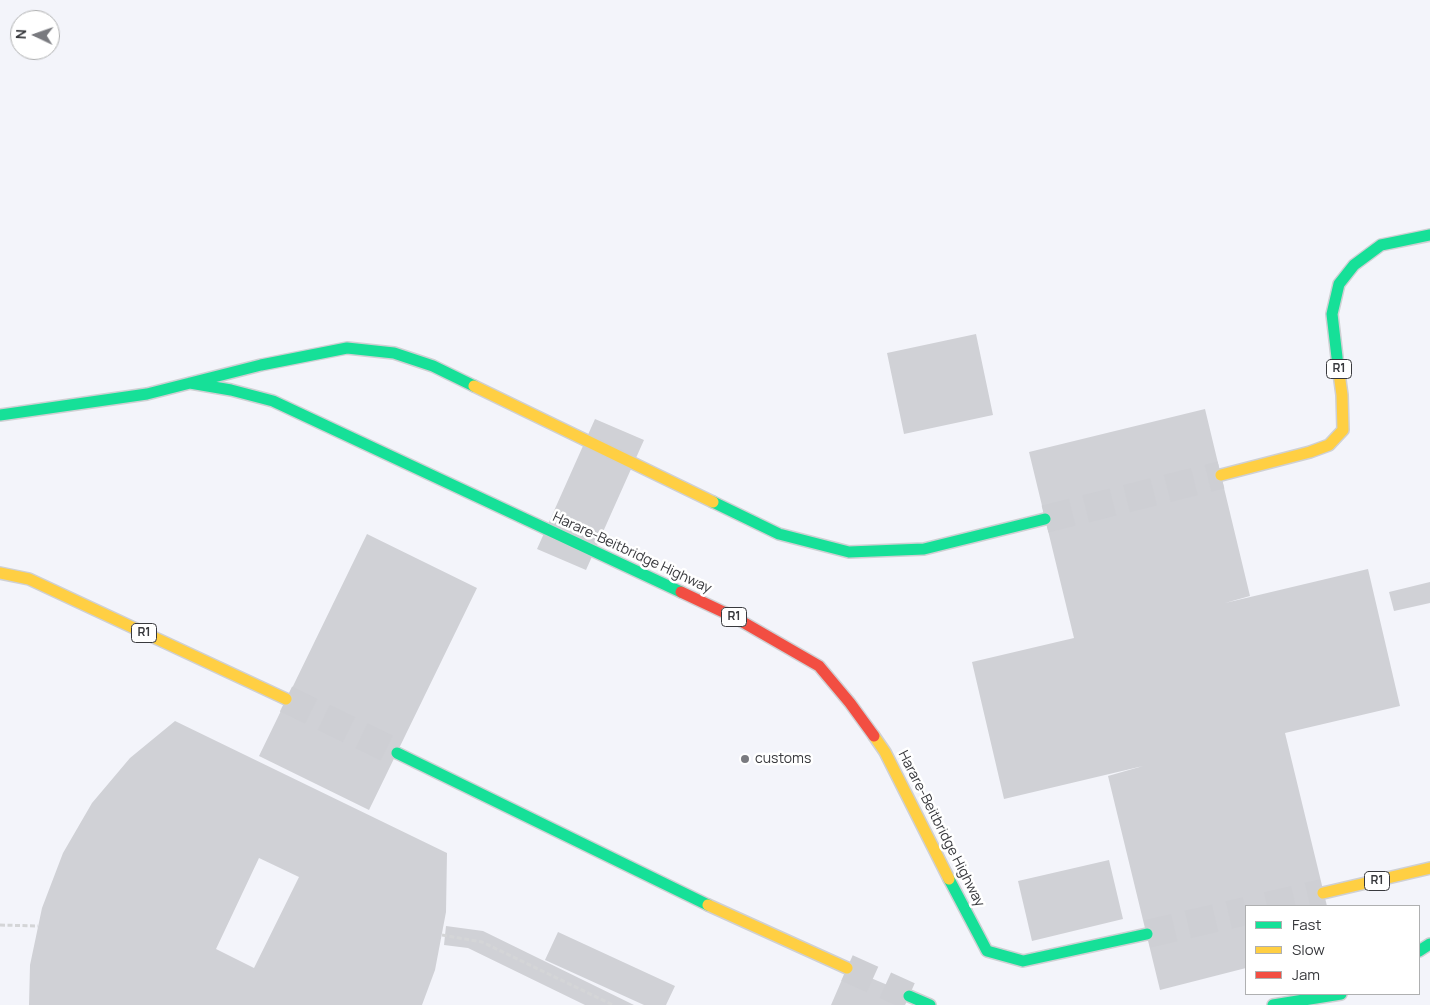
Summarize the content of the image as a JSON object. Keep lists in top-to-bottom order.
{
  "streets": {
    "highway": ["R1", "Harare-Beitbridge Highway"]
  },
  "places": ["customs"],
  "legend": ["Fast", "Slow", "Jam"],
  "north": "left"
}
